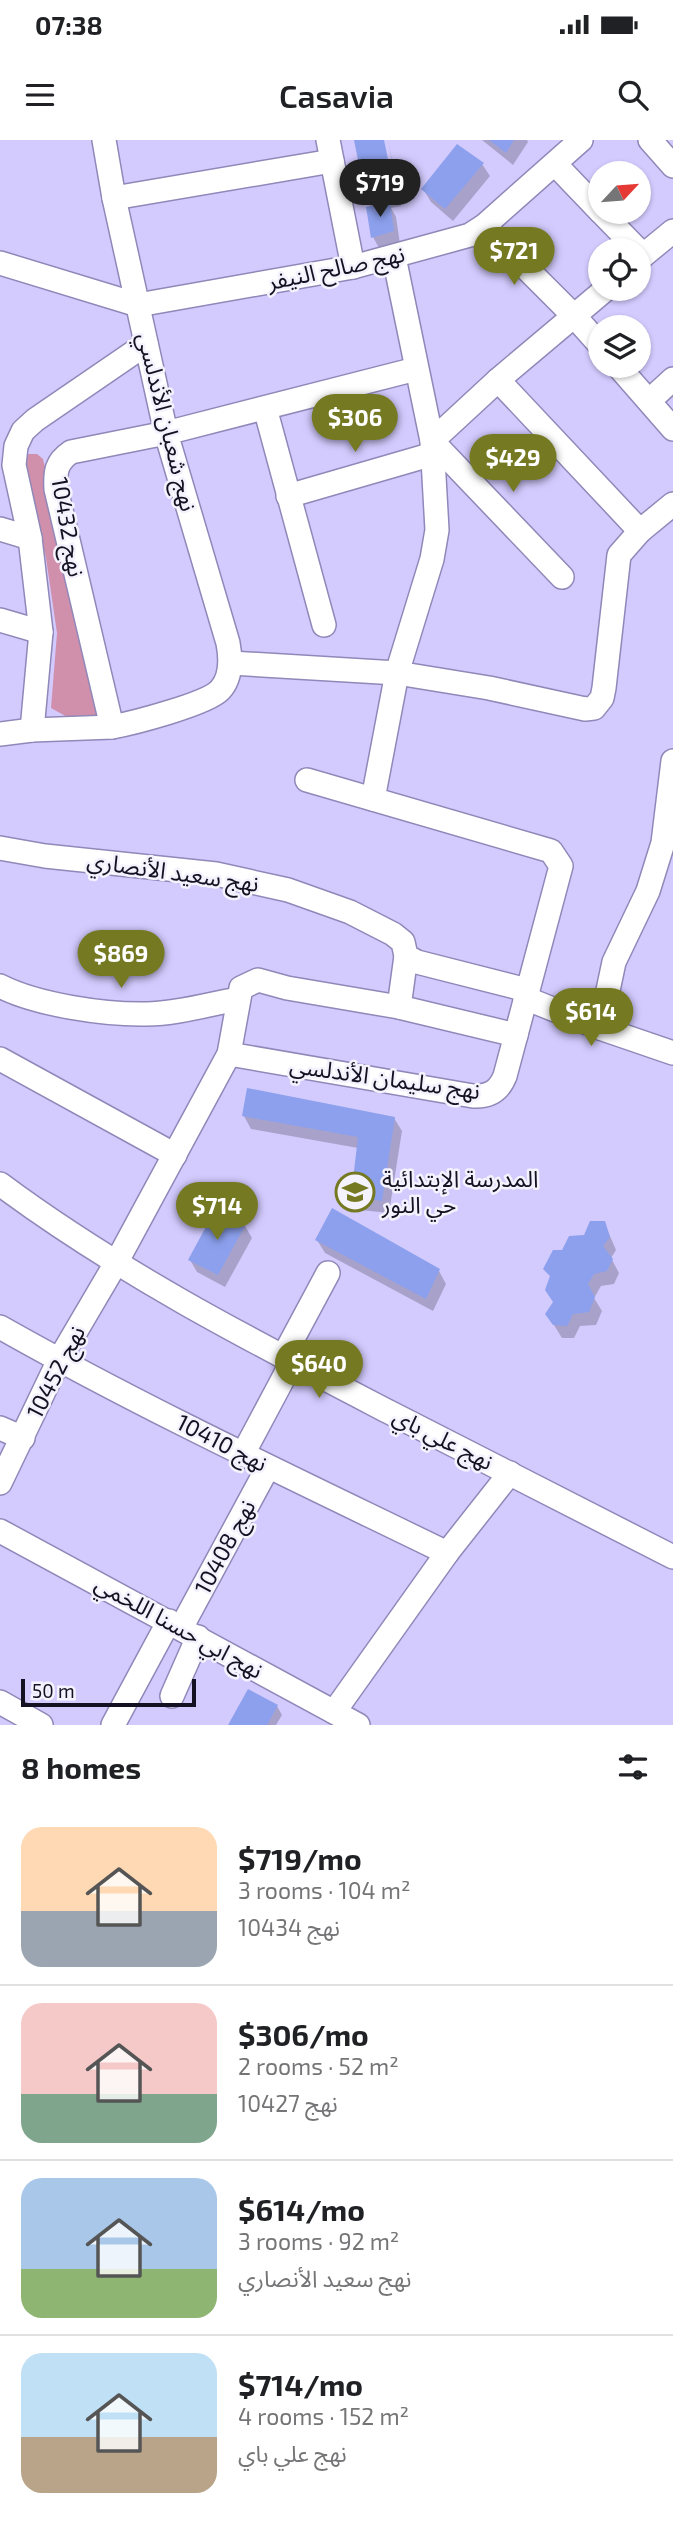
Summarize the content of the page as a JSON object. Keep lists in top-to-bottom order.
{
  "streets": {
    "street": [
      "نهج صالح النيفر",
      "نهج شعبان الأندلسي",
      "نهج 10432",
      "نهج سعيد الأنصاري",
      "نهج سليمان الأندلسي",
      "نهج 10452",
      "نهج علي باي",
      "نهج 10410",
      "نهج 10408",
      "نهج ابي حسنا اللخمي"
    ]
  },
  "crossings": [
    ["نهج صالح النيفر", "نهج شعبان الأندلسي"],
    ["نهج شعبان الأندلسي", "نهج 10432"],
    ["نهج سليمان الأندلسي", "نهج 10452"],
    ["نهج 10452", "نهج علي باي"],
    ["نهج 10452", "نهج 10410"],
    ["نهج 10410", "نهج 10408"],
    ["نهج 10408", "نهج ابي حسنا اللخمي"]
  ],
  "places": {
    "school or university": ["المدرسة الإبتدائية حي النور"]
  },
  "scale_bar": "50 m",
  "north": "top right",
  "page": {
    "status": "07:38",
    "header": "Casavia",
    "price": [
      "$719",
      "$721",
      "$306",
      "$429",
      "$869",
      "$614",
      "$714",
      "$640"
    ],
    "scale": "50 m",
    "heading": "8 homes",
    "list": [
      {
        "name": "$719/mo",
        "note": "3 rooms · 104 m² · نهج 10434"
      },
      {
        "name": "$306/mo",
        "note": "2 rooms · 52 m² · نهج 10427"
      },
      {
        "name": "$614/mo",
        "note": "3 rooms · 92 m² · نهج سعيد الأنصاري"
      },
      {
        "name": "$714/mo",
        "note": "4 rooms · 152 m² · نهج علي باي"
      }
    ]
  }
}
